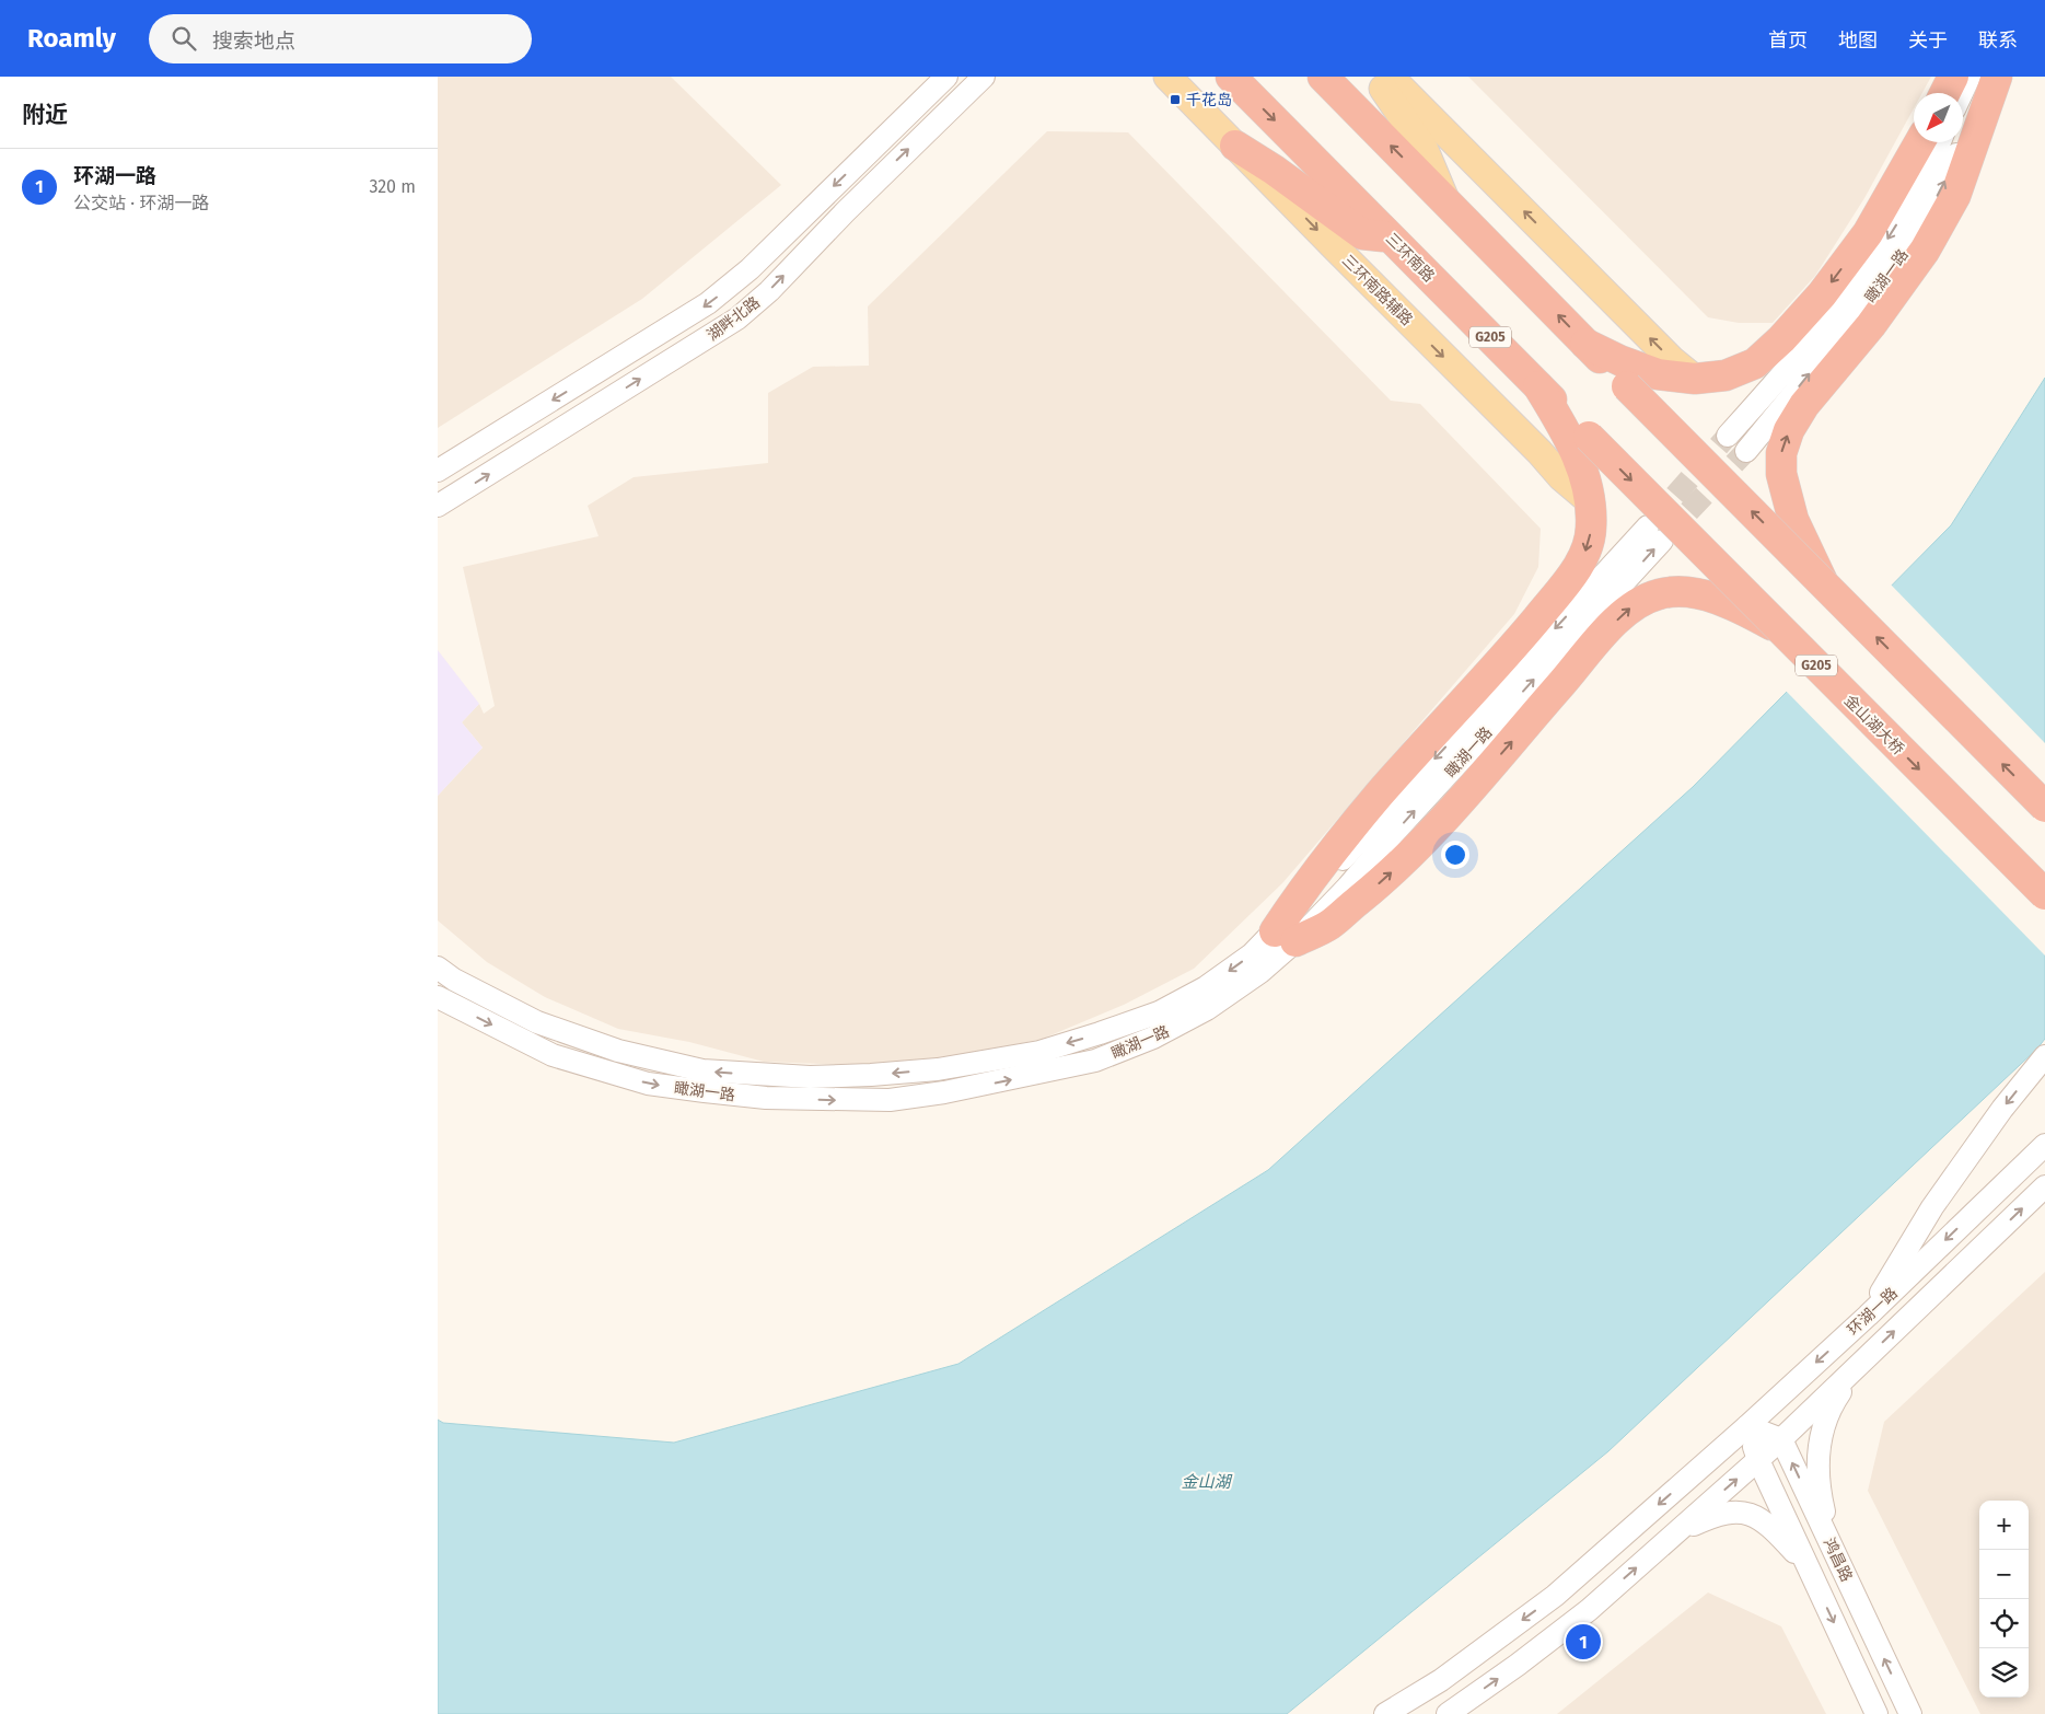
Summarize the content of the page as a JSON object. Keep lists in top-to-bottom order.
{
  "streets": {
    "highway": ["三环南路", "G205", "金山湖大桥"],
    "main road": ["三环南路辅路"],
    "street": [
      "瞰湖一路",
      "湖畔北路",
      "环湖一路",
      "鸿昌路"
    ]
  },
  "crossings": [
    ["三环南路", "金山湖大桥"],
    ["环湖一路", "鸿昌路"]
  ],
  "water": ["金山湖"],
  "places": {
    "transit": ["千花岛"]
  },
  "north": "bottom left",
  "page": {
    "header": "Roamly",
    "search": "搜索地点",
    "nav": [
      "首页",
      "地图",
      "关于",
      "联系"
    ],
    "heading": "附近",
    "list": [
      {
        "mark": "1",
        "name": "环湖一路",
        "note": "公交站 · 环湖一路",
        "value": "320 m"
      }
    ],
    "map_buttons": ["+", "−"],
    "pins": "1"
  }
}
